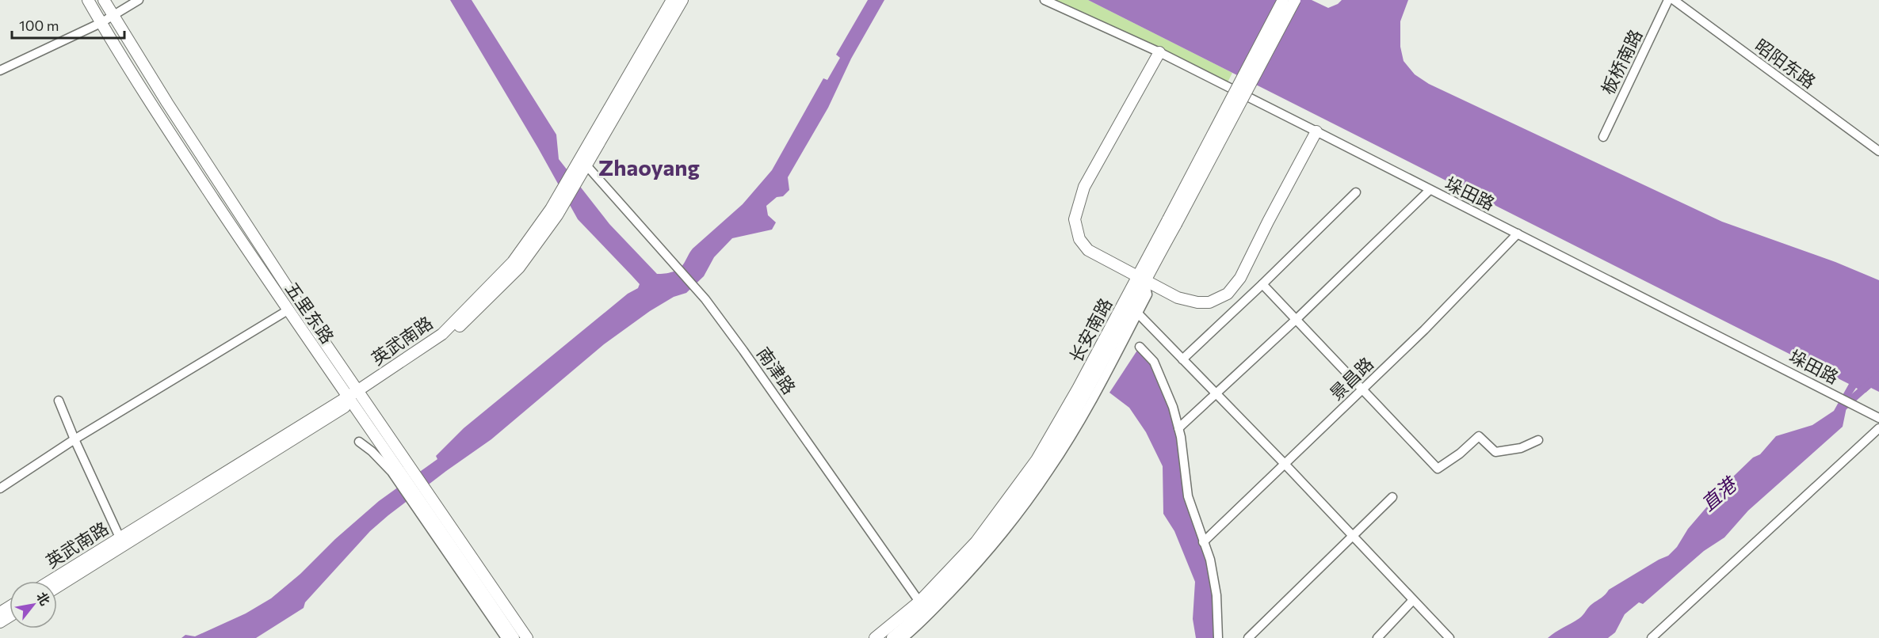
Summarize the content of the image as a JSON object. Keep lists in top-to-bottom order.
{
  "streets": {
    "main road": ["五里东路", "长安南路", "英武南路"],
    "street": [
      "板桥南路",
      "昭阳东路",
      "垛田路",
      "南津路",
      "景昌路"
    ]
  },
  "crossings": [
    ["垛田路", "景昌路"],
    ["五里东路", "英武南路"],
    ["长安南路", "南津路"],
    ["英武南路", "南津路"]
  ],
  "districts": ["Zhaoyang"],
  "water": ["直港"],
  "scale_bar": "100 m",
  "north": "top right"
}
